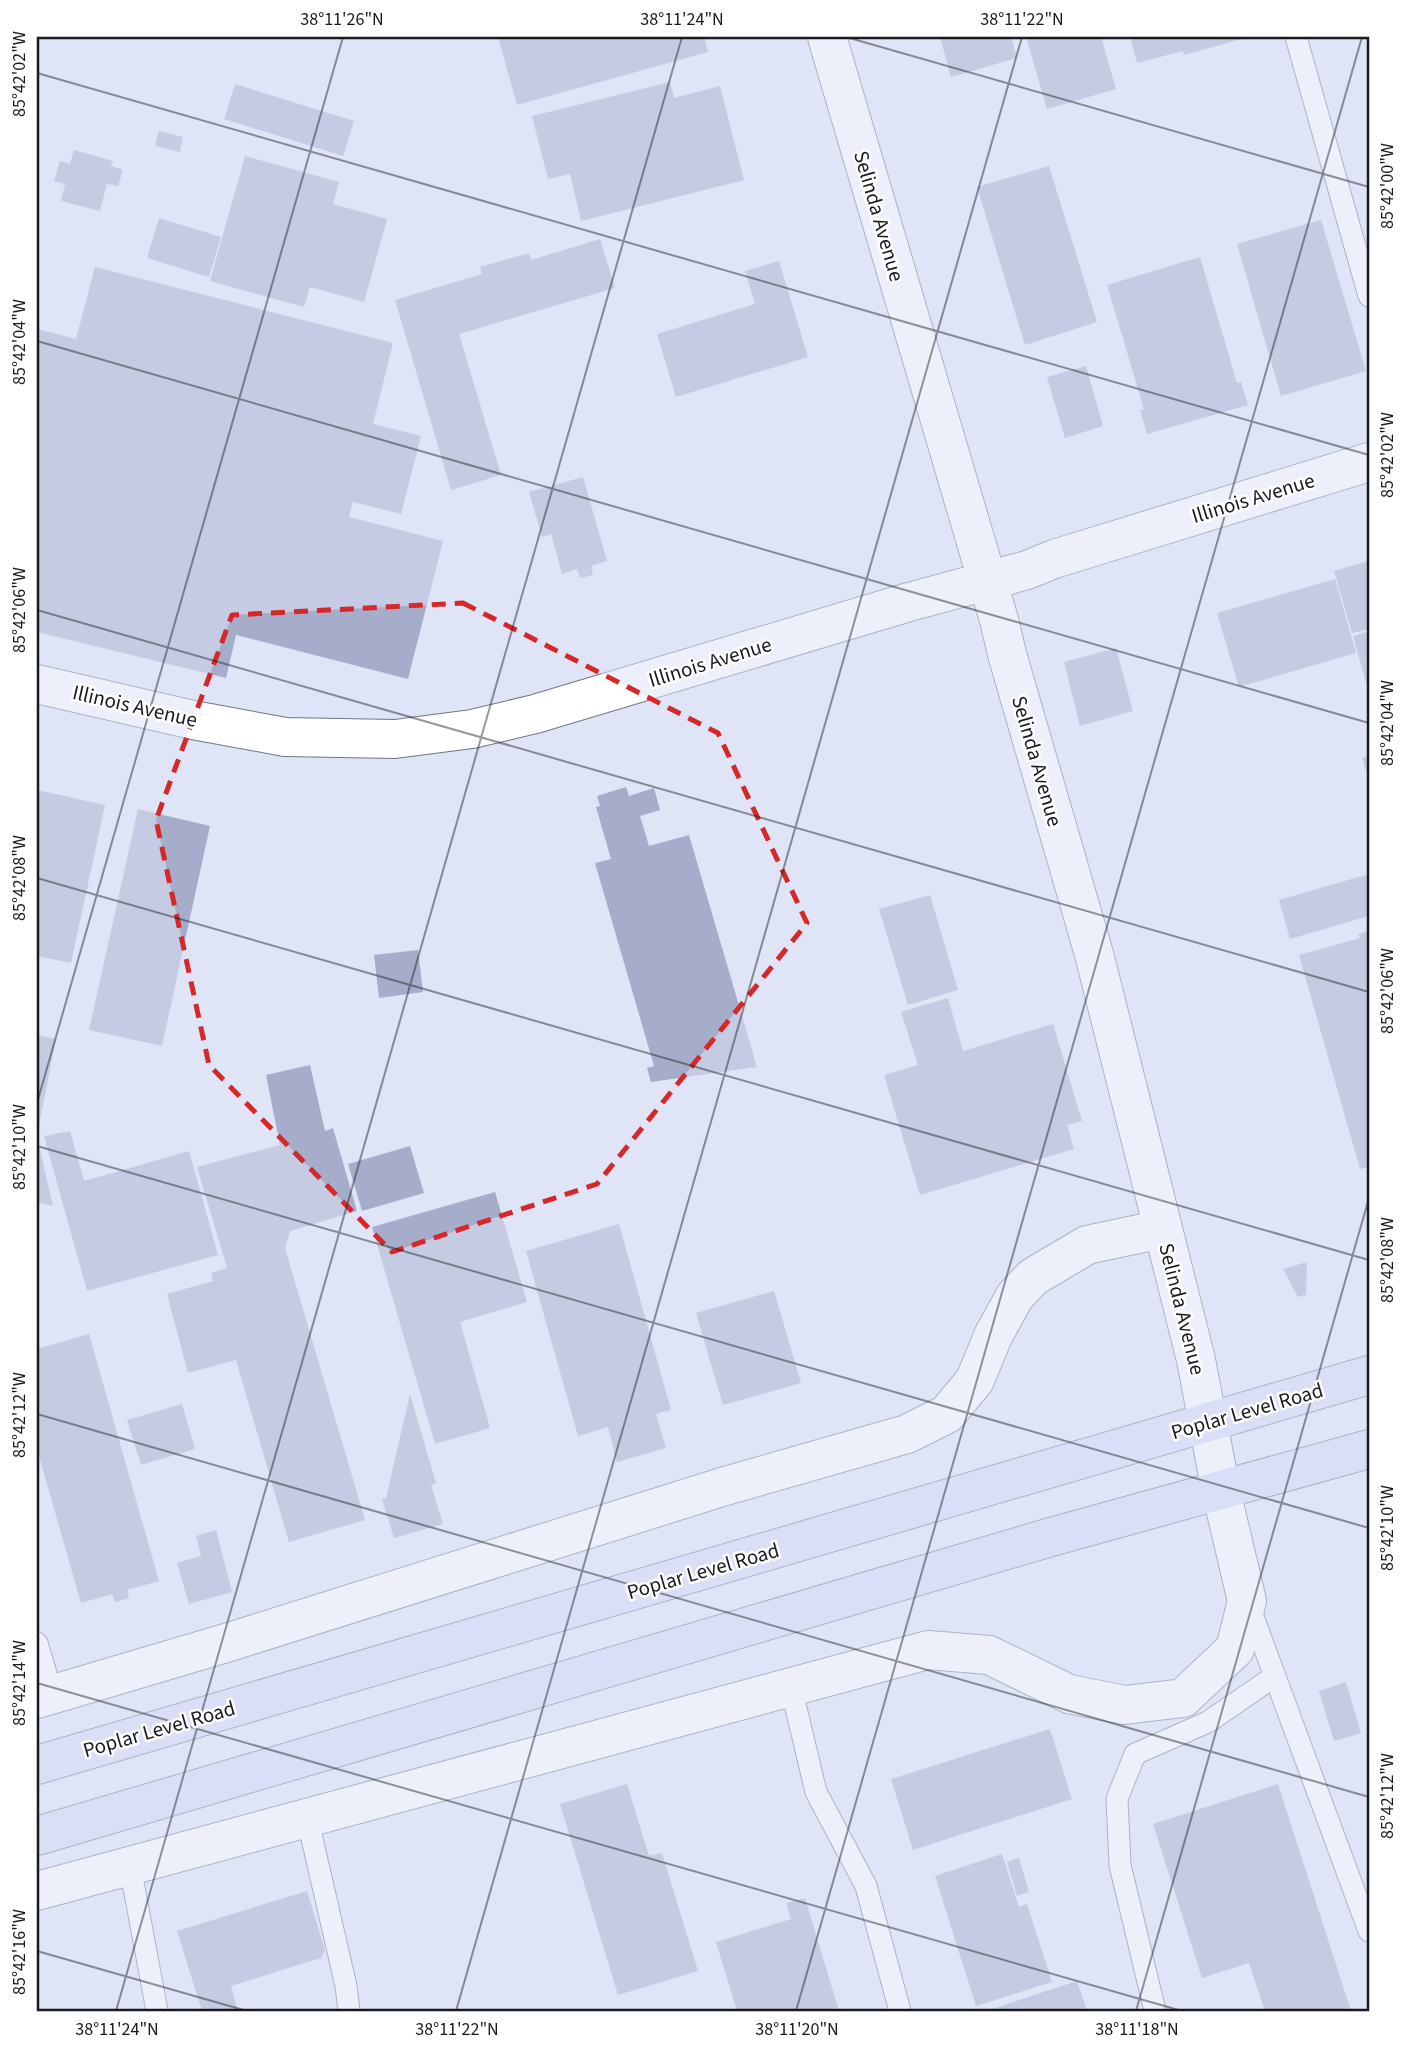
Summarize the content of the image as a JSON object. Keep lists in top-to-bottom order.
{
  "streets": {
    "main road": ["Poplar Level Road"],
    "street": ["Selinda Avenue", "Illinois Avenue"]
  },
  "crossings": [
    ["Selinda Avenue", "Illinois Avenue"],
    ["Selinda Avenue", "Poplar Level Road"]
  ],
  "coordinates": [
    "38°11'26\"N",
    "38°11'24\"N",
    "38°11'22\"N",
    "85°42'02\"W",
    "85°42'00\"W",
    "85°42'04\"W",
    "85°42'06\"W",
    "85°42'08\"W",
    "85°42'10\"W",
    "85°42'12\"W",
    "85°42'14\"W",
    "85°42'16\"W",
    "38°11'20\"N",
    "38°11'18\"N"
  ]
}
